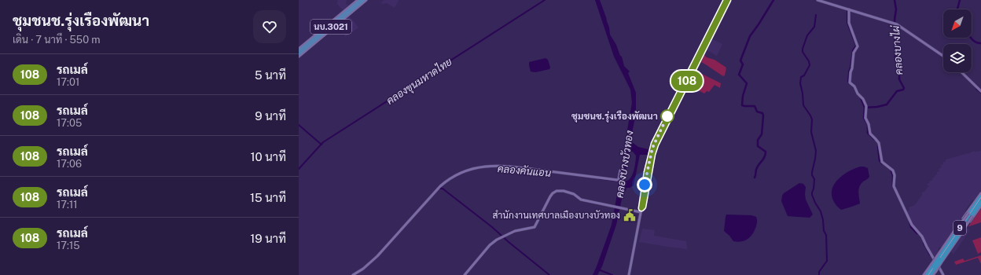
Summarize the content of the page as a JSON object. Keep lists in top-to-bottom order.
{
  "streets": {
    "highway": ["9"],
    "main road": ["นบ.3021"]
  },
  "water": [
    "คลองบางไผ่",
    "คลองขุนมหาดไทย",
    "คลองบางบัวทอง",
    "คลองคันแอน"
  ],
  "places": {
    "other": ["ชุมชนช.รุ่งเรืองพัฒนา"],
    "public building": ["สำนักงานเทศบาลเมืองบางบัวทอง"]
  },
  "lines": ["bus line 108"],
  "north": "bottom left",
  "page": {
    "heading": ["ชุมชนช.รุ่งเรืองพัฒนา", "เดิน · 7 นาที · 550 m"],
    "on_map": "108",
    "list": [
      {
        "mark": "108",
        "name": "รถเมล์",
        "note": "17:01",
        "value": "5 นาที"
      },
      {
        "mark": "108",
        "name": "รถเมล์",
        "note": "17:05",
        "value": "9 นาที"
      },
      {
        "mark": "108",
        "name": "รถเมล์",
        "note": "17:06",
        "value": "10 นาที"
      },
      {
        "mark": "108",
        "name": "รถเมล์",
        "note": "17:11",
        "value": "15 นาที"
      },
      {
        "mark": "108",
        "name": "รถเมล์",
        "note": "17:15",
        "value": "19 นาที"
      }
    ]
  }
}
